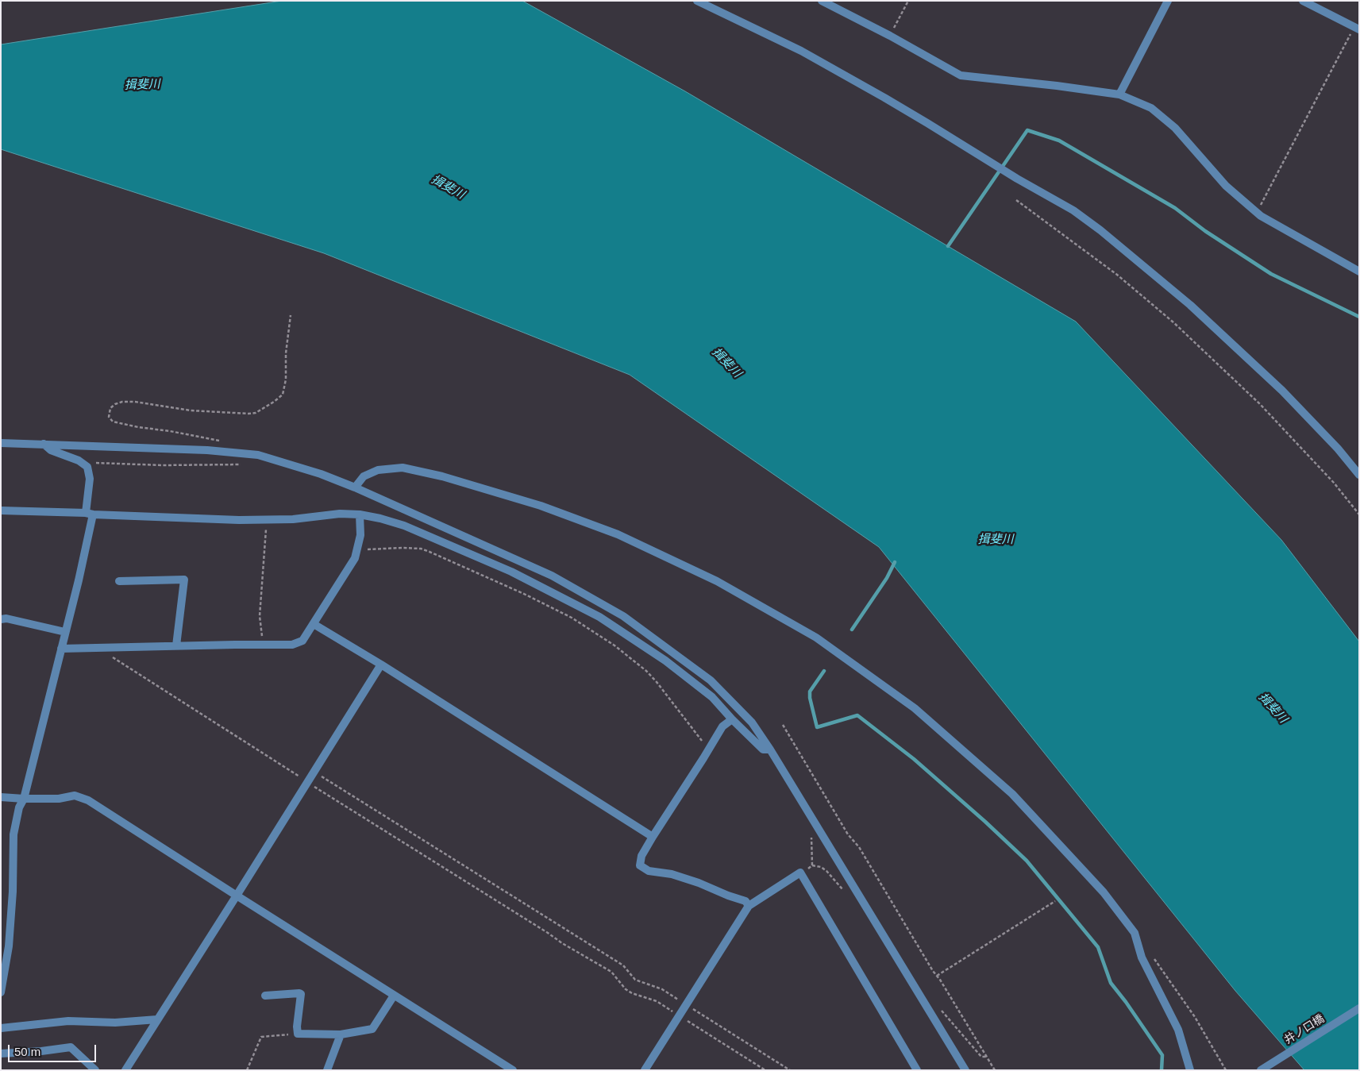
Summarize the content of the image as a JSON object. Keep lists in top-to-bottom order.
{
  "streets": {
    "street": ["井ノ口橋"]
  },
  "water": ["揖斐川"],
  "scale_bar": "50 m"
}
